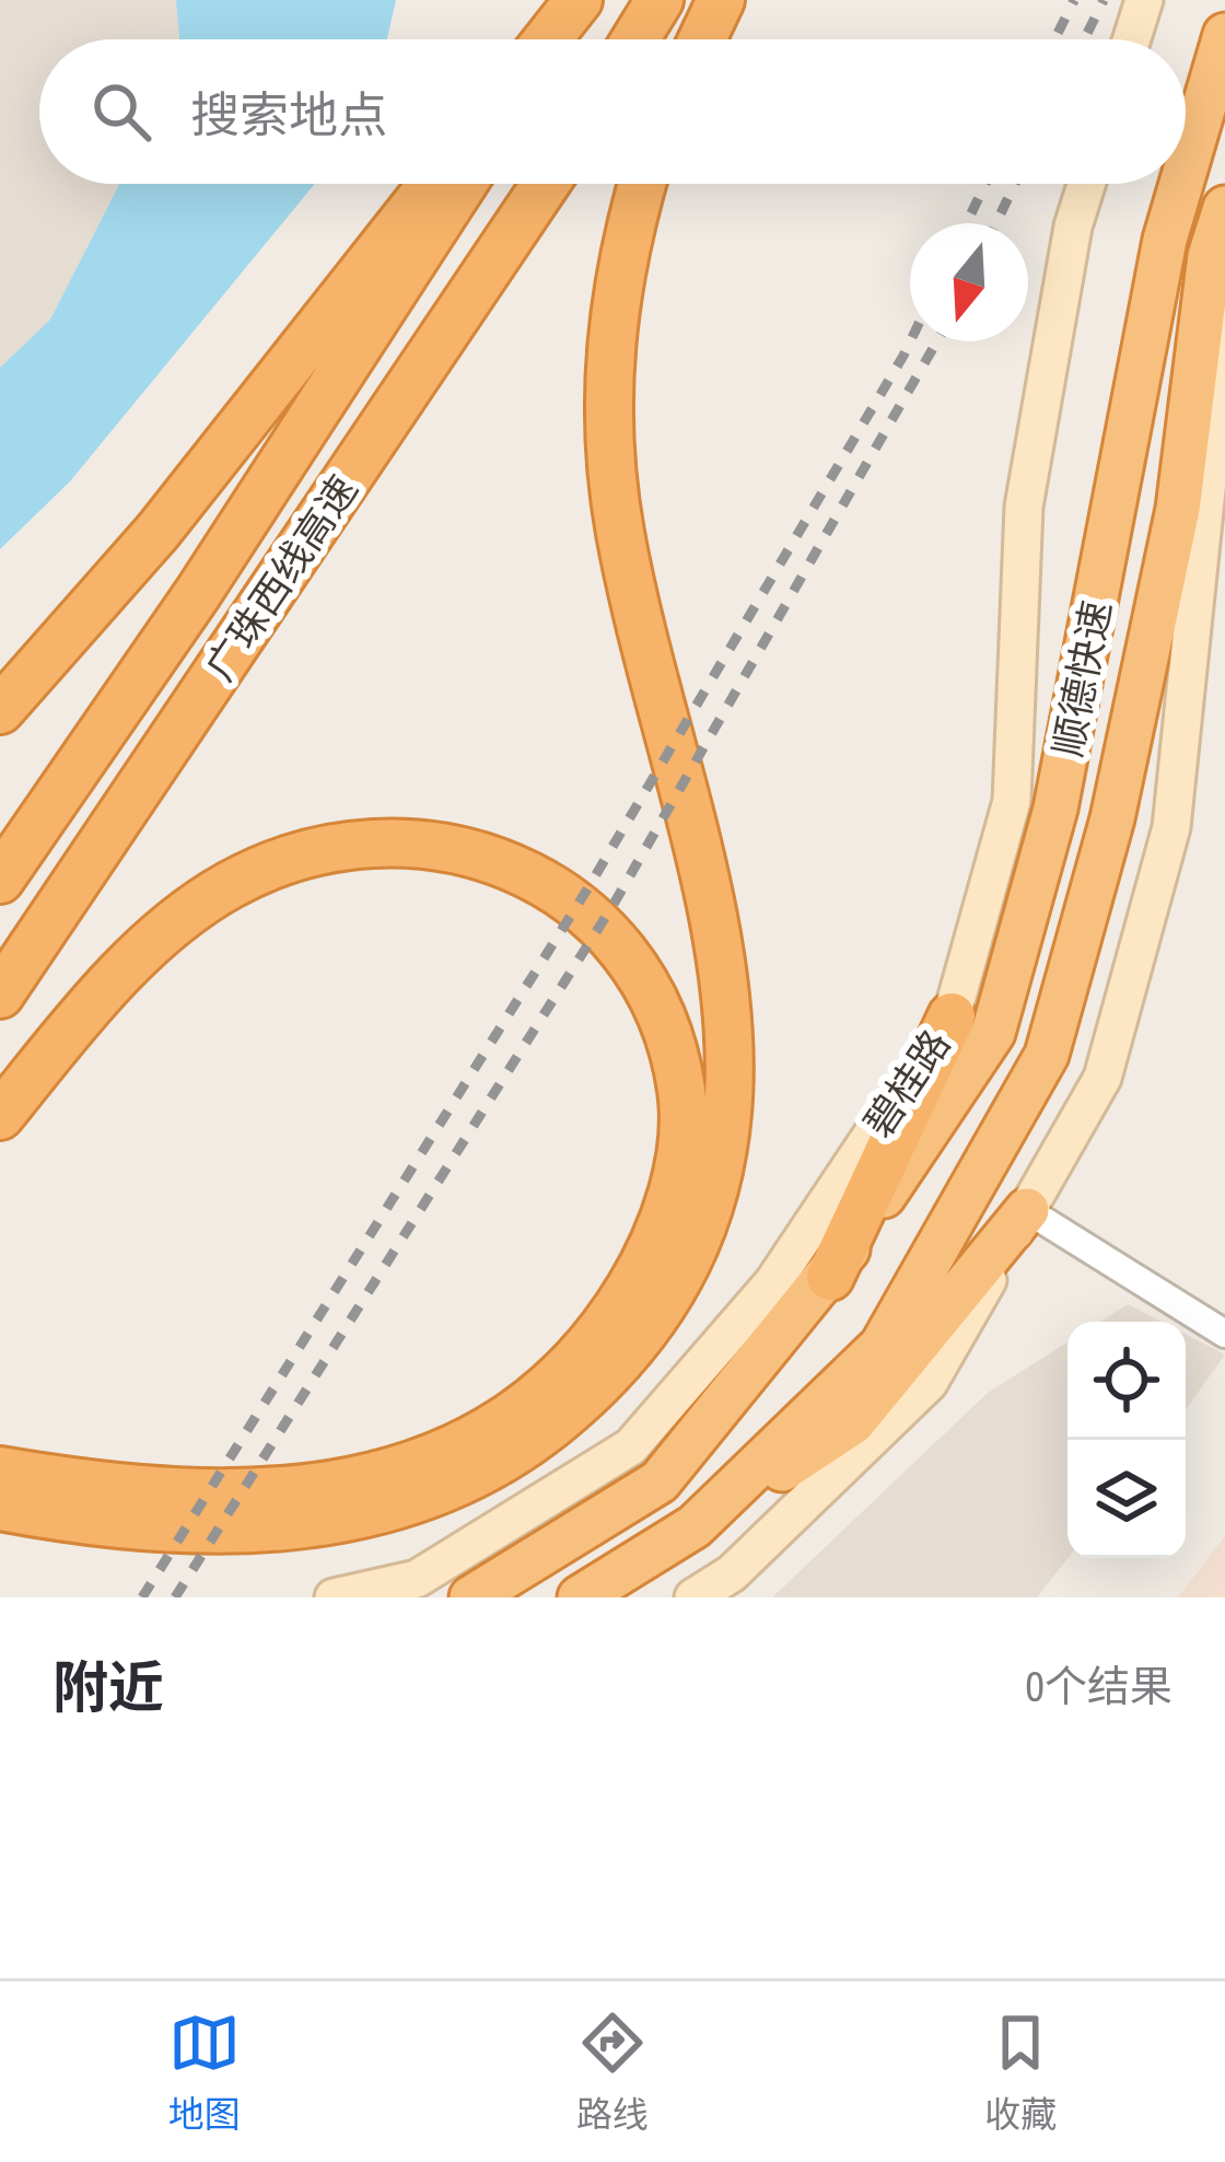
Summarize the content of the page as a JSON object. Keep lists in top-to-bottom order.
{
  "streets": {
    "highway": ["广珠西线高速", "顺德快速"],
    "main road": ["碧桂路"]
  },
  "north": "bottom",
  "page": {
    "search": "搜索地点",
    "heading": ["附近", "0个结果"],
    "nav": ["地图", "路线", "收藏"]
  }
}
